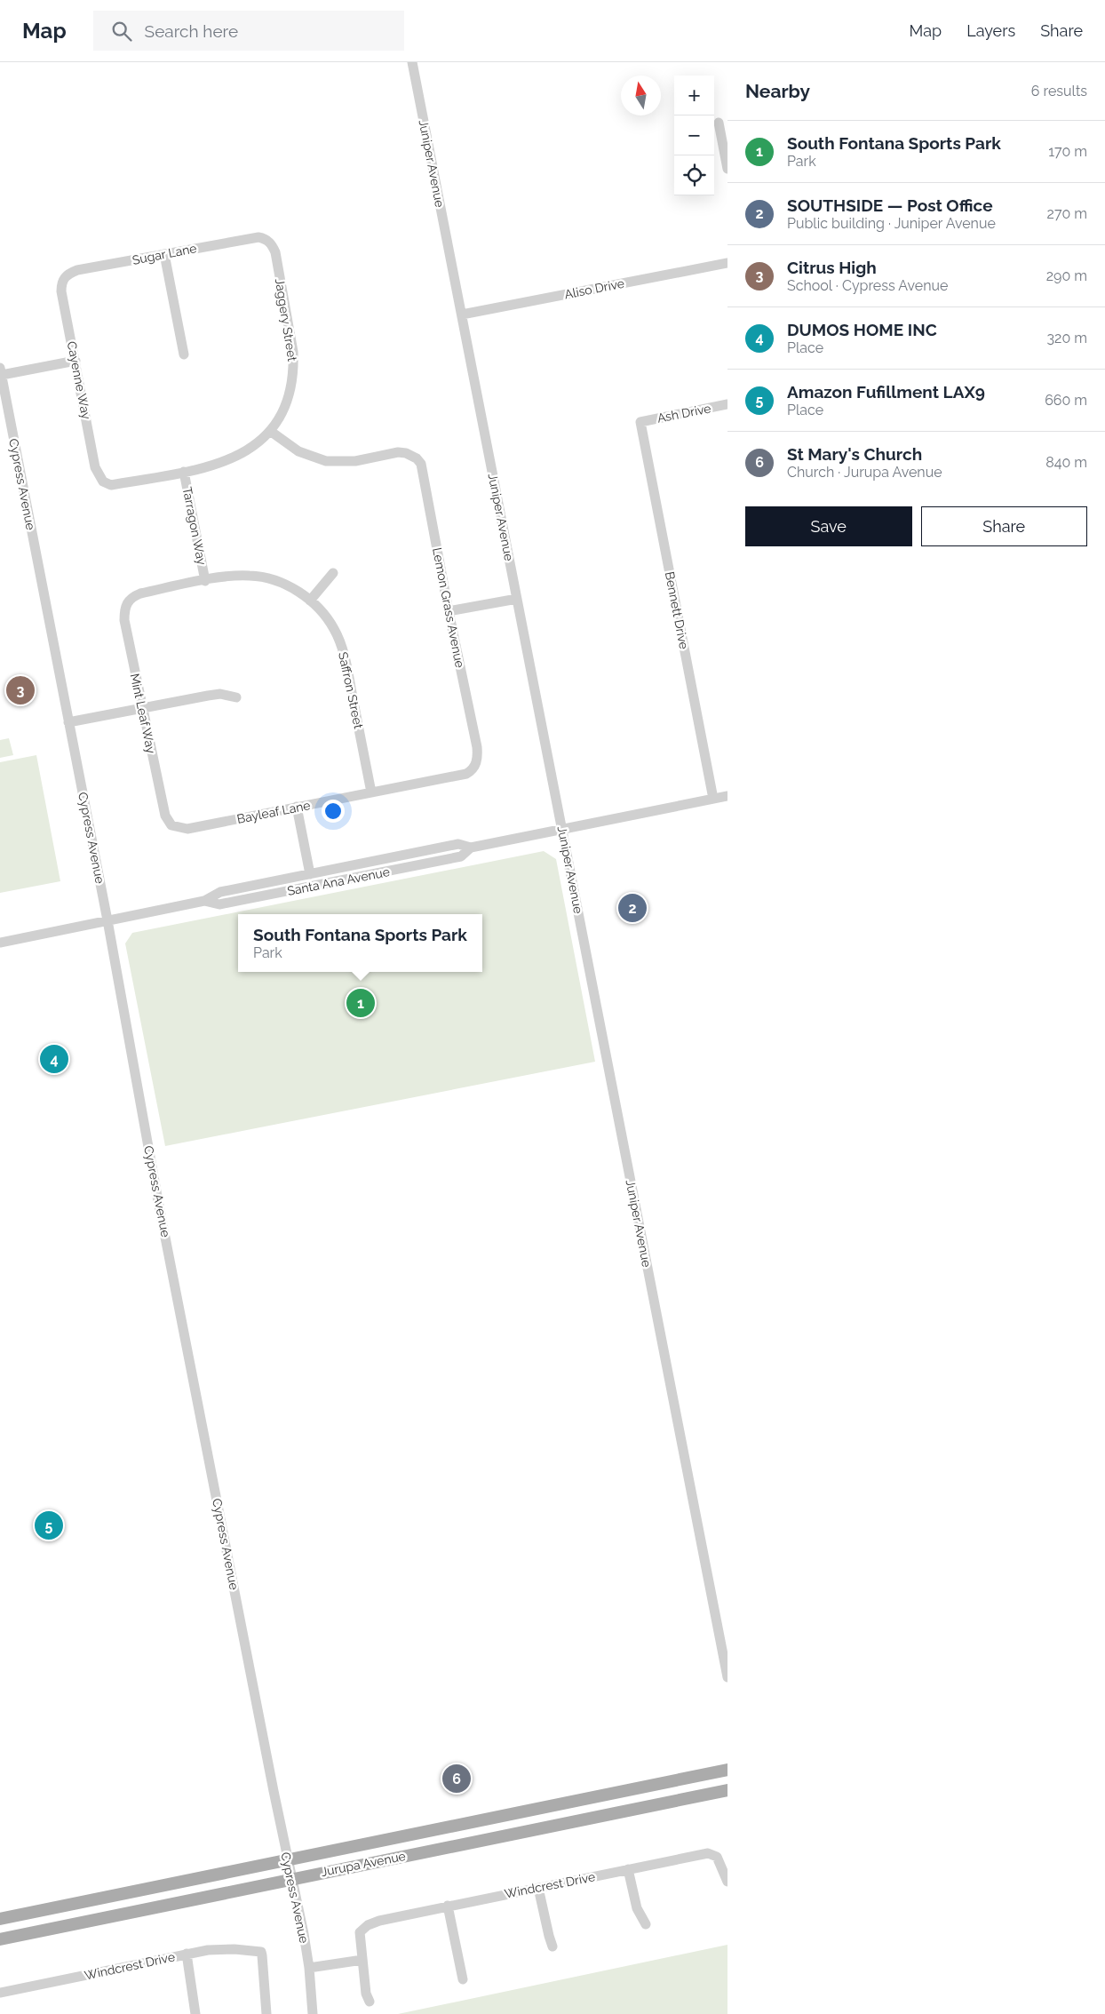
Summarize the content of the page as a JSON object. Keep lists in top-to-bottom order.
{
  "streets": {
    "main road": ["Jurupa Avenue"],
    "street": [
      "Juniper Avenue",
      "Sugar Lane",
      "Aliso Drive",
      "Jaggery Street",
      "Cayenne Way",
      "Ash Drive",
      "Cypress Avenue",
      "Tarragon Way",
      "Lemon Grass Avenue",
      "Bennett Drive",
      "Saffron Street",
      "Mint Leaf Way",
      "Bayleaf Lane",
      "Santa Ana Avenue",
      "Windcrest Drive"
    ]
  },
  "crossings": [
    ["Juniper Avenue", "Aliso Drive"],
    ["Juniper Avenue", "Santa Ana Avenue"],
    ["Sugar Lane", "Jaggery Street"],
    ["Sugar Lane", "Cayenne Way"],
    ["Jaggery Street", "Cayenne Way"],
    ["Jaggery Street", "Tarragon Way"],
    ["Jaggery Street", "Lemon Grass Avenue"],
    ["Ash Drive", "Bennett Drive"],
    ["Cypress Avenue", "Santa Ana Avenue"],
    ["Cypress Avenue", "Jurupa Avenue"],
    ["Tarragon Way", "Saffron Street"],
    ["Lemon Grass Avenue", "Bayleaf Lane"],
    ["Bennett Drive", "Santa Ana Avenue"],
    ["Saffron Street", "Mint Leaf Way"],
    ["Saffron Street", "Bayleaf Lane"],
    ["Mint Leaf Way", "Bayleaf Lane"]
  ],
  "north": "top",
  "page": {
    "header": "Map",
    "search": "Search here",
    "nav": ["Map", "Layers", "Share"],
    "heading": ["Nearby", "6 results"],
    "map_buttons": ["+", "−"],
    "list": [
      {
        "mark": "1",
        "name": "South Fontana Sports Park",
        "note": "Park",
        "value": "170 m"
      },
      {
        "mark": "2",
        "name": "SOUTHSIDE — Post Office",
        "note": "Public building · Juniper Avenue",
        "value": "270 m"
      },
      {
        "mark": "3",
        "name": "Citrus High",
        "note": "School · Cypress Avenue",
        "value": "290 m"
      },
      {
        "mark": "4",
        "name": "DUMOS HOME INC",
        "note": "Place",
        "value": "320 m"
      },
      {
        "mark": "5",
        "name": "Amazon Fufillment LAX9",
        "note": "Place",
        "value": "660 m"
      },
      {
        "mark": "6",
        "name": "St Mary's Church",
        "note": "Church · Jurupa Avenue",
        "value": "840 m"
      }
    ],
    "buttons": ["Save", "Share"],
    "pins": [
      "3",
      "2",
      "1",
      "4",
      "5",
      "6"
    ],
    "popup": ["South Fontana Sports Park", "Park"]
  }
}
